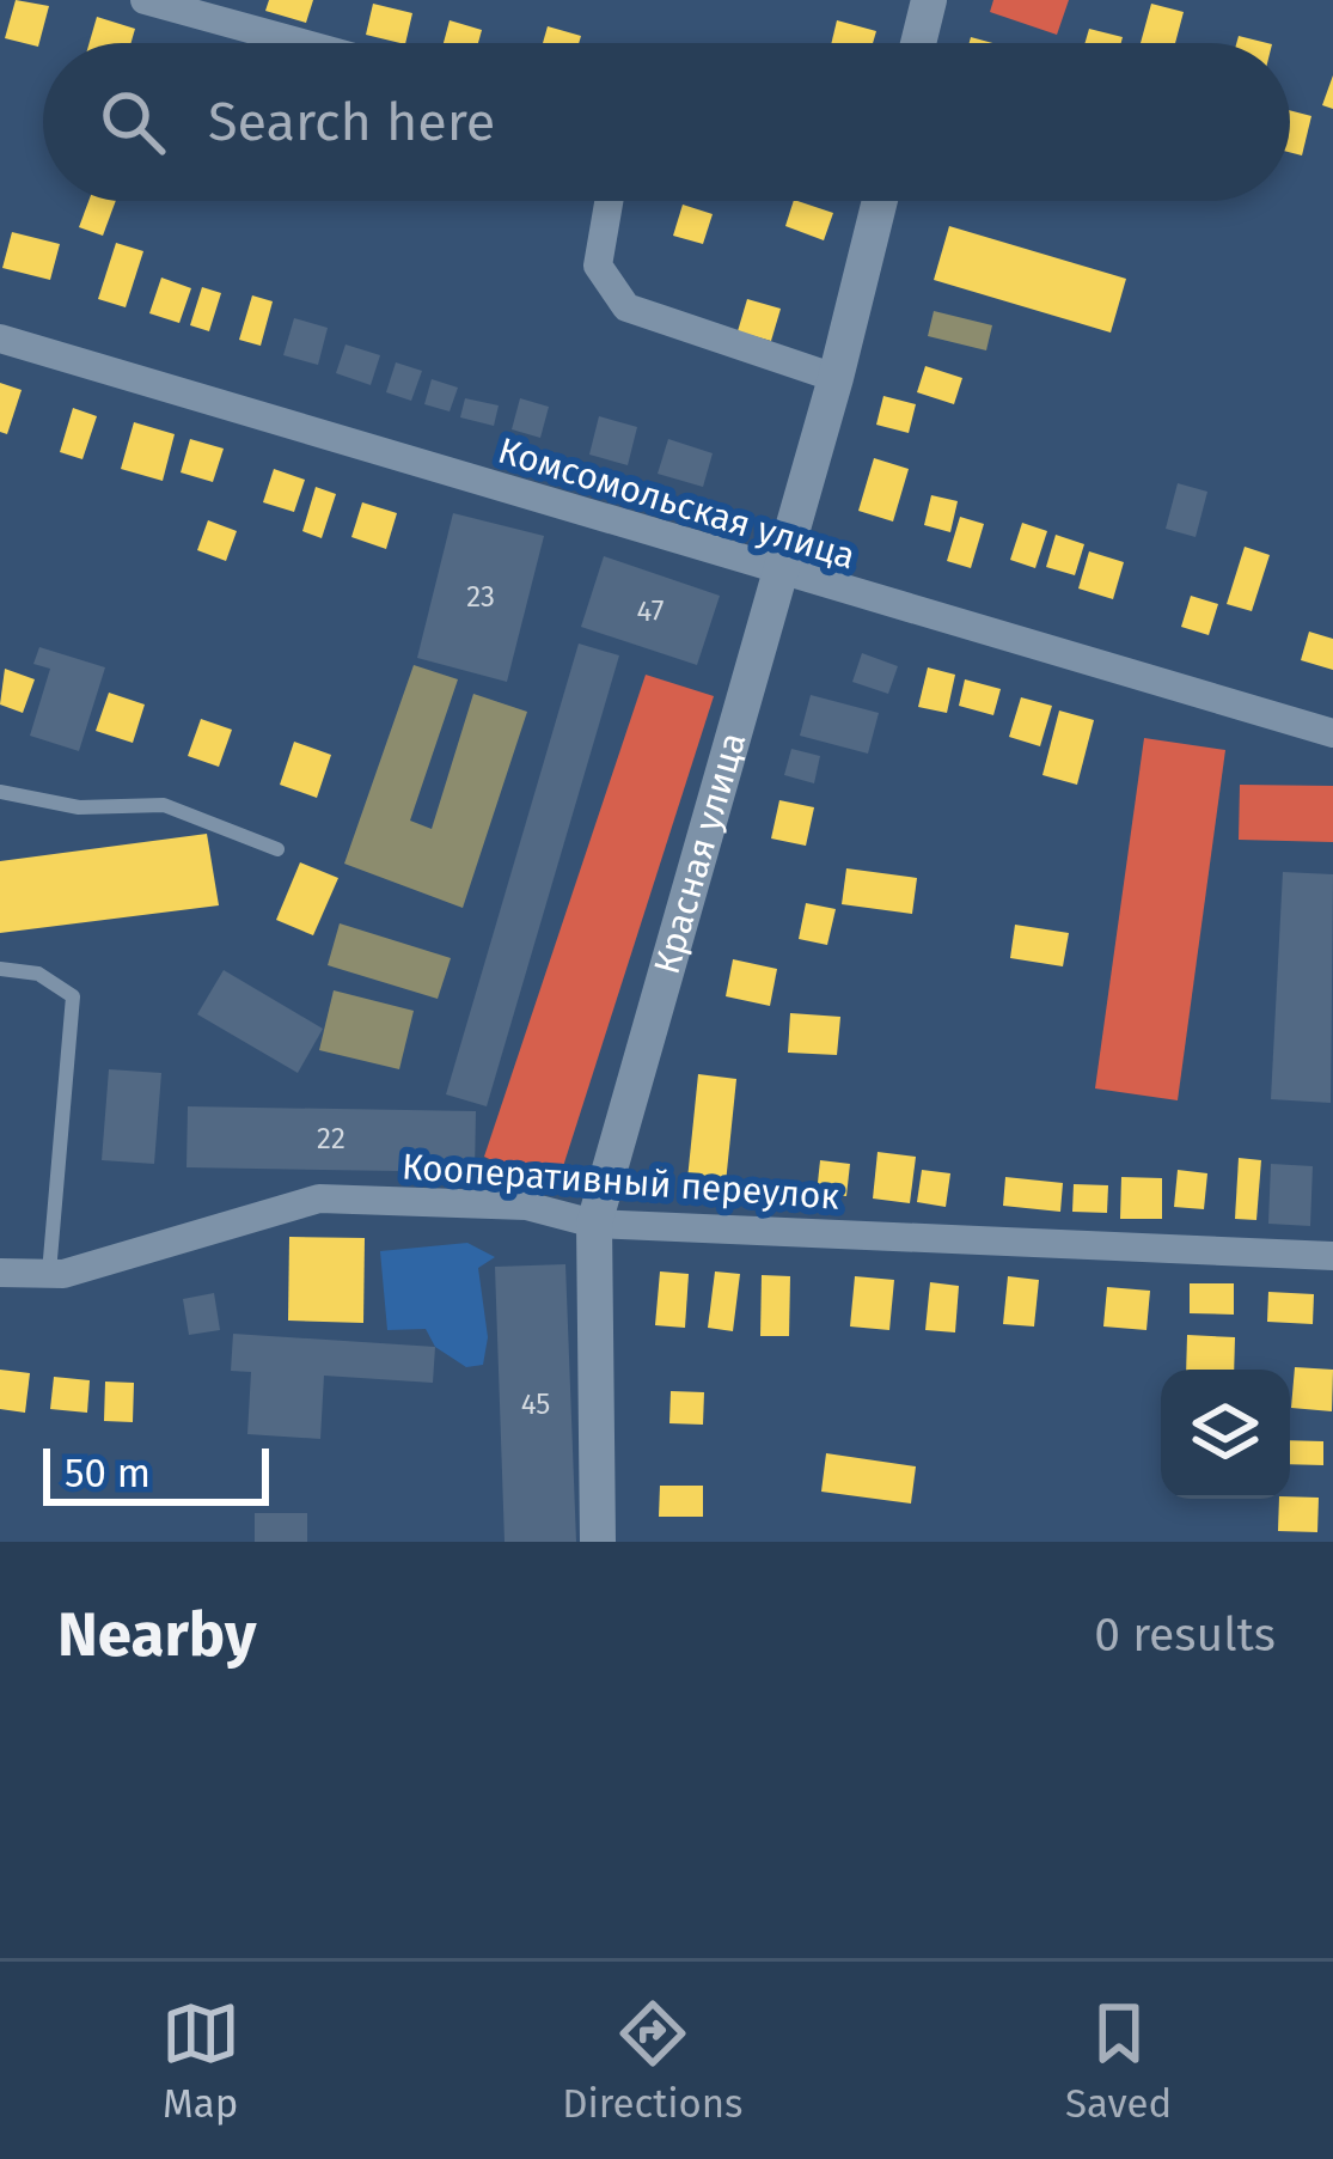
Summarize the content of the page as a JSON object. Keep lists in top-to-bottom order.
{
  "streets": {
    "street": ["Комсомольская улица", "Красная улица", "Кооперативный переулок"]
  },
  "crossings": [
    ["Комсомольская улица", "Красная улица"],
    ["Красная улица", "Кооперативный переулок"]
  ],
  "house_numbers": [
    "23",
    "47",
    "22",
    "45"
  ],
  "scale_bar": "50 m",
  "page": {
    "search": "Search here",
    "scale": "50 m",
    "heading": ["Nearby", "0 results"],
    "nav": ["Map", "Directions", "Saved"]
  }
}
